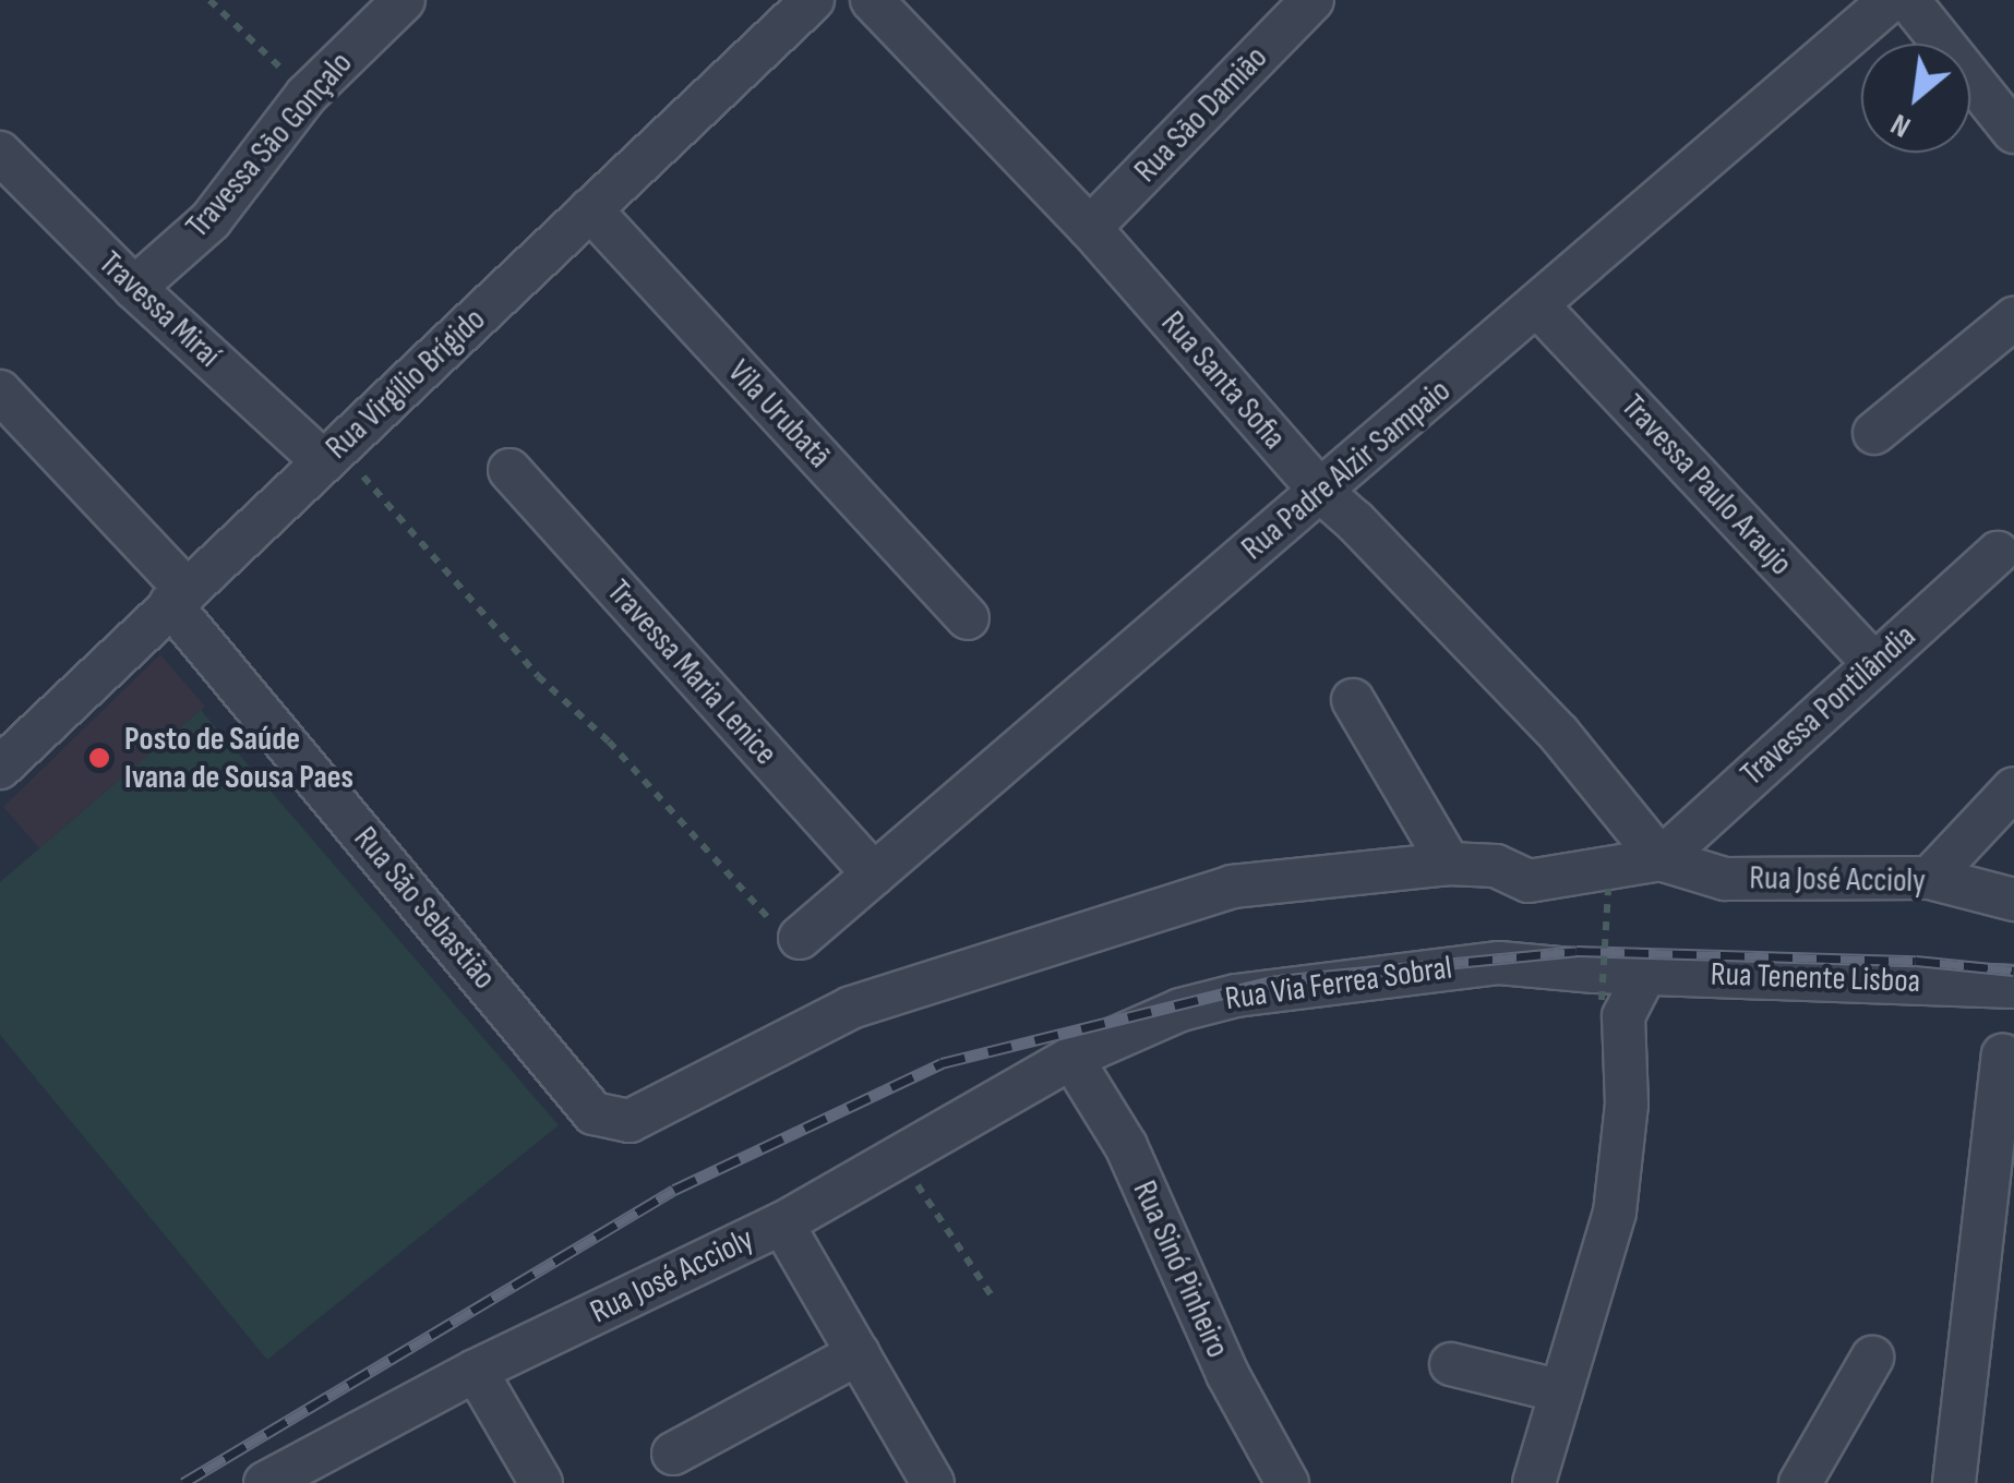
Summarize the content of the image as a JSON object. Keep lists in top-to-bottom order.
{
  "streets": {
    "street": [
      "Rua São Damião",
      "Travessa São Gonçalo",
      "Travessa Miraí",
      "Rua Santa Sofia",
      "Rua Virgílio Brígido",
      "Vila Urubatã",
      "Rua Padre Alzir Sampaio",
      "Travessa Paulo Araujo",
      "Travessa Maria Lenice",
      "Travessa Pontilândia",
      "Rua José Accioly",
      "Rua São Sebastião",
      "Rua Tenente Lisboa",
      "Rua Via Ferrea Sobral",
      "Rua Sinó Pinheiro"
    ]
  },
  "crossings": [
    ["Rua São Damião", "Rua Santa Sofia"],
    ["Travessa São Gonçalo", "Travessa Miraí"],
    ["Travessa Miraí", "Rua Virgílio Brígido"],
    ["Rua Santa Sofia", "Rua Padre Alzir Sampaio"],
    ["Rua Santa Sofia", "Travessa Pontilândia"],
    ["Rua Santa Sofia", "Rua José Accioly"],
    ["Rua Virgílio Brígido", "Vila Urubatã"],
    ["Rua Virgílio Brígido", "Rua São Sebastião"],
    ["Rua Padre Alzir Sampaio", "Travessa Paulo Araujo"],
    ["Rua Padre Alzir Sampaio", "Travessa Maria Lenice"],
    ["Travessa Paulo Araujo", "Travessa Pontilândia"],
    ["Travessa Pontilândia", "Rua José Accioly"],
    ["Rua José Accioly", "Rua Via Ferrea Sobral"],
    ["Rua José Accioly", "Rua Sinó Pinheiro"],
    ["Rua Tenente Lisboa", "Rua Via Ferrea Sobral"],
    ["Rua Via Ferrea Sobral", "Rua Sinó Pinheiro"]
  ],
  "places": ["Posto de Saúde Ivana de Sousa Paes"],
  "north": "bottom left"
}
